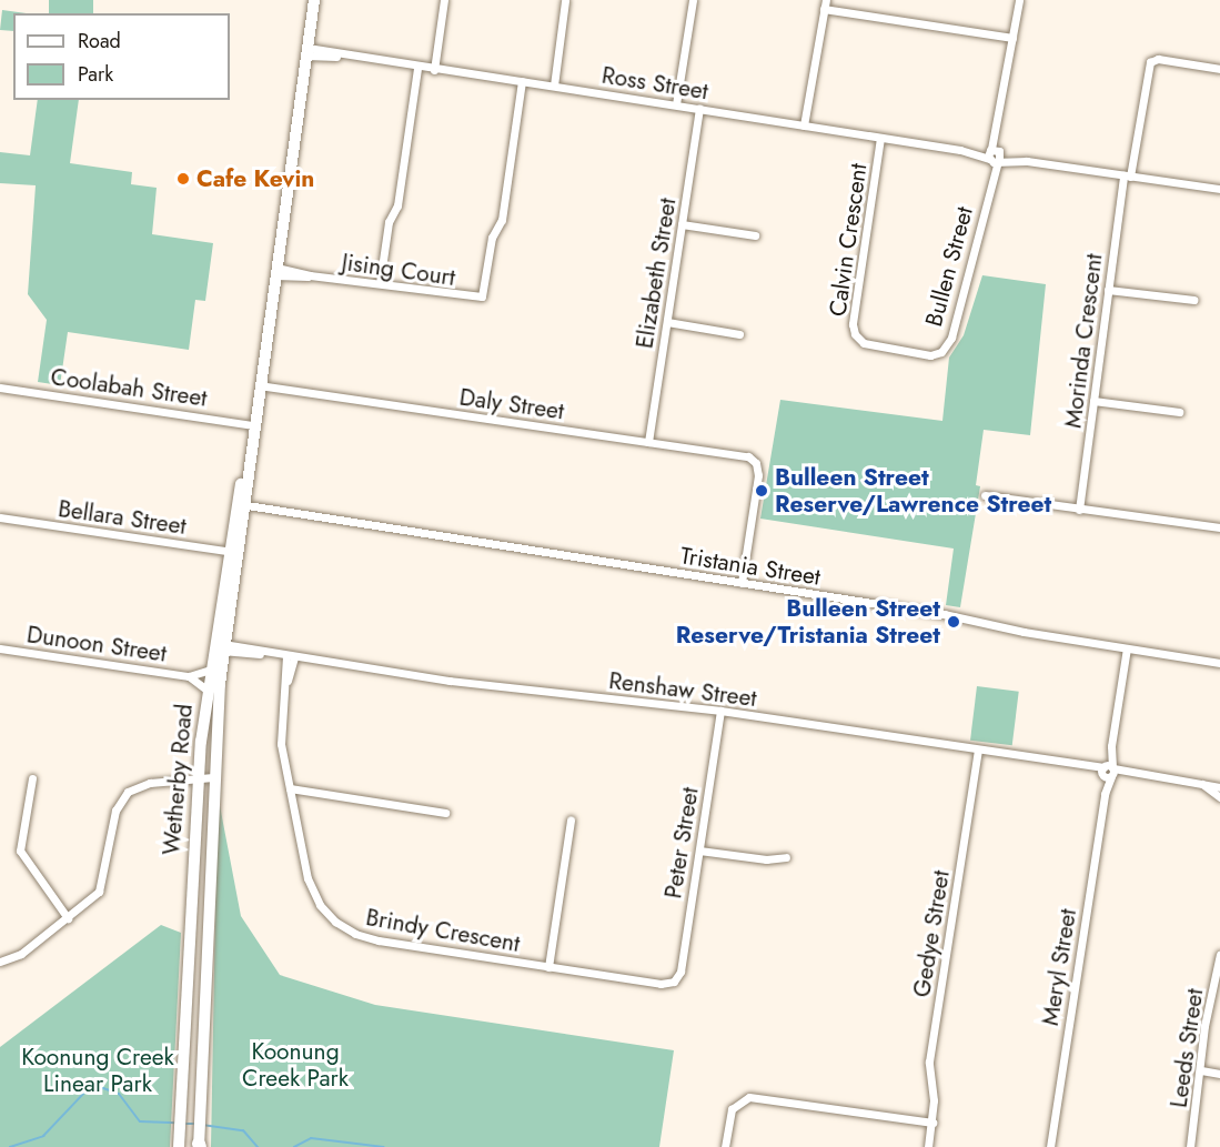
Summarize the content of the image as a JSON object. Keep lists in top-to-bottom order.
{
  "streets": {
    "main road": ["Wetherby Road"],
    "street": [
      "Ross Street",
      "Calvin Crescent",
      "Bullen Street",
      "Jising Court",
      "Elizabeth Street",
      "Morinda Crescent",
      "Coolabah Street",
      "Daly Street",
      "Bellara Street",
      "Tristania Street",
      "Dunoon Street",
      "Renshaw Street",
      "Peter Street",
      "Brindy Crescent",
      "Gedye Street",
      "Meryl Street",
      "Leeds Street"
    ]
  },
  "crossings": [
    ["Ross Street", "Calvin Crescent"],
    ["Ross Street", "Bullen Street"],
    ["Ross Street", "Jising Court"],
    ["Ross Street", "Elizabeth Street"],
    ["Ross Street", "Morinda Crescent"],
    ["Ross Street", "Wetherby Road"],
    ["Calvin Crescent", "Bullen Street"],
    ["Jising Court", "Wetherby Road"],
    ["Elizabeth Street", "Daly Street"],
    ["Coolabah Street", "Wetherby Road"],
    ["Daly Street", "Tristania Street"],
    ["Daly Street", "Wetherby Road"],
    ["Bellara Street", "Wetherby Road"],
    ["Tristania Street", "Wetherby Road"],
    ["Dunoon Street", "Wetherby Road"],
    ["Renshaw Street", "Wetherby Road"],
    ["Renshaw Street", "Peter Street"],
    ["Renshaw Street", "Brindy Crescent"],
    ["Renshaw Street", "Gedye Street"],
    ["Renshaw Street", "Meryl Street"],
    ["Peter Street", "Brindy Crescent"]
  ],
  "parks": ["Koonung Creek Park", "Koonung Creek Linear Park"],
  "places": ["Cafe Kevin", "Bulleen Street Reserve/Lawrence Street", "Bulleen Street Reserve/Tristania Street"],
  "legend": ["Road", "Park"]
}
